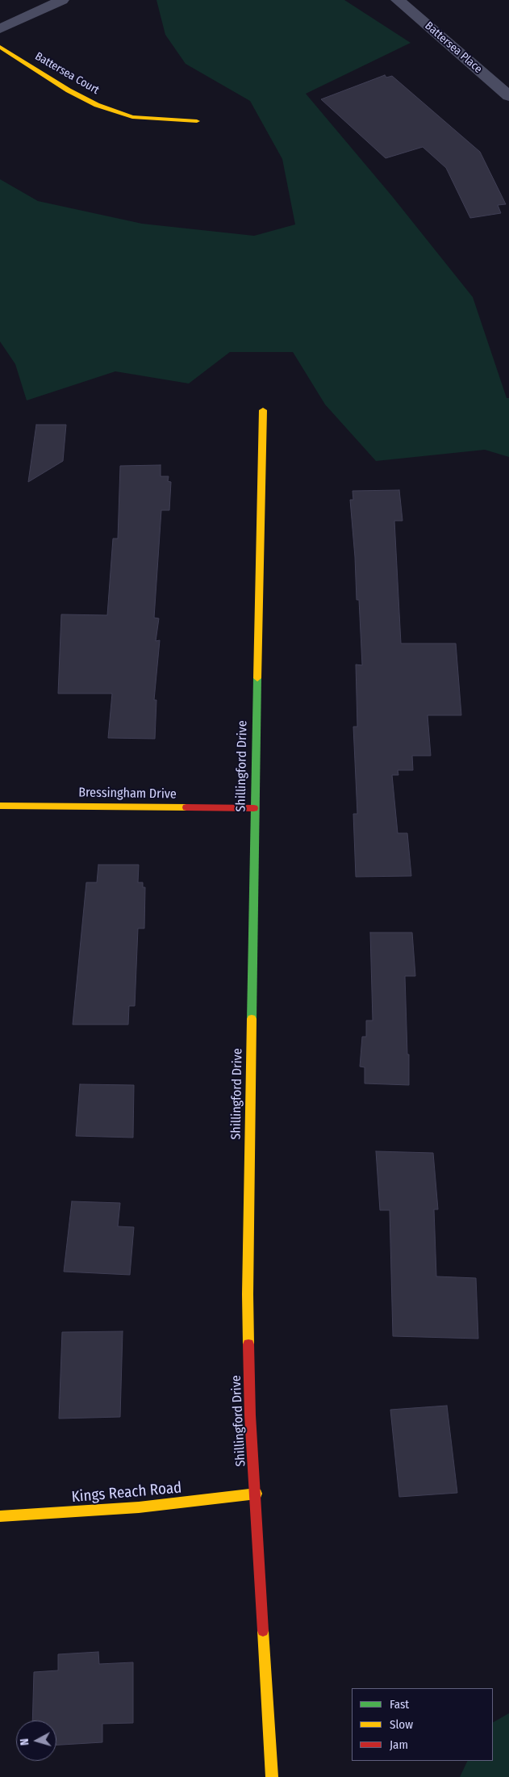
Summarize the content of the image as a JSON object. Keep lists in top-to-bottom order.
{
  "streets": {
    "street": [
      "Battersea Place",
      "Battersea Court",
      "Shillingford Drive",
      "Bressingham Drive",
      "Kings Reach Road"
    ]
  },
  "crossings": [
    ["Shillingford Drive", "Bressingham Drive"],
    ["Shillingford Drive", "Kings Reach Road"]
  ],
  "legend": ["Fast", "Slow", "Jam"],
  "north": "left"
}
